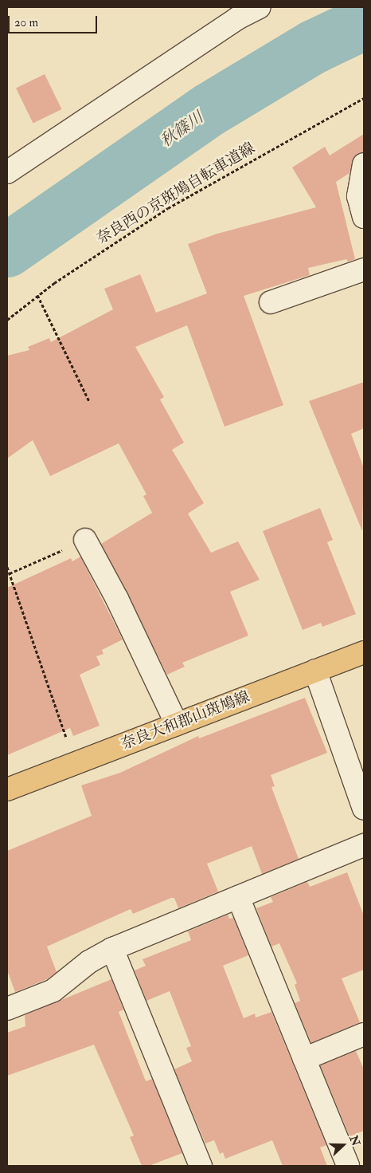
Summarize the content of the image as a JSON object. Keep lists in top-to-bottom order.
{
  "streets": {
    "main road": ["奈良大和郡山斑鳩線"],
    "path": ["奈良西の京斑鳩自転車道線"]
  },
  "water": ["秋篠川"],
  "scale_bar": "20 m",
  "north": "right"
}
